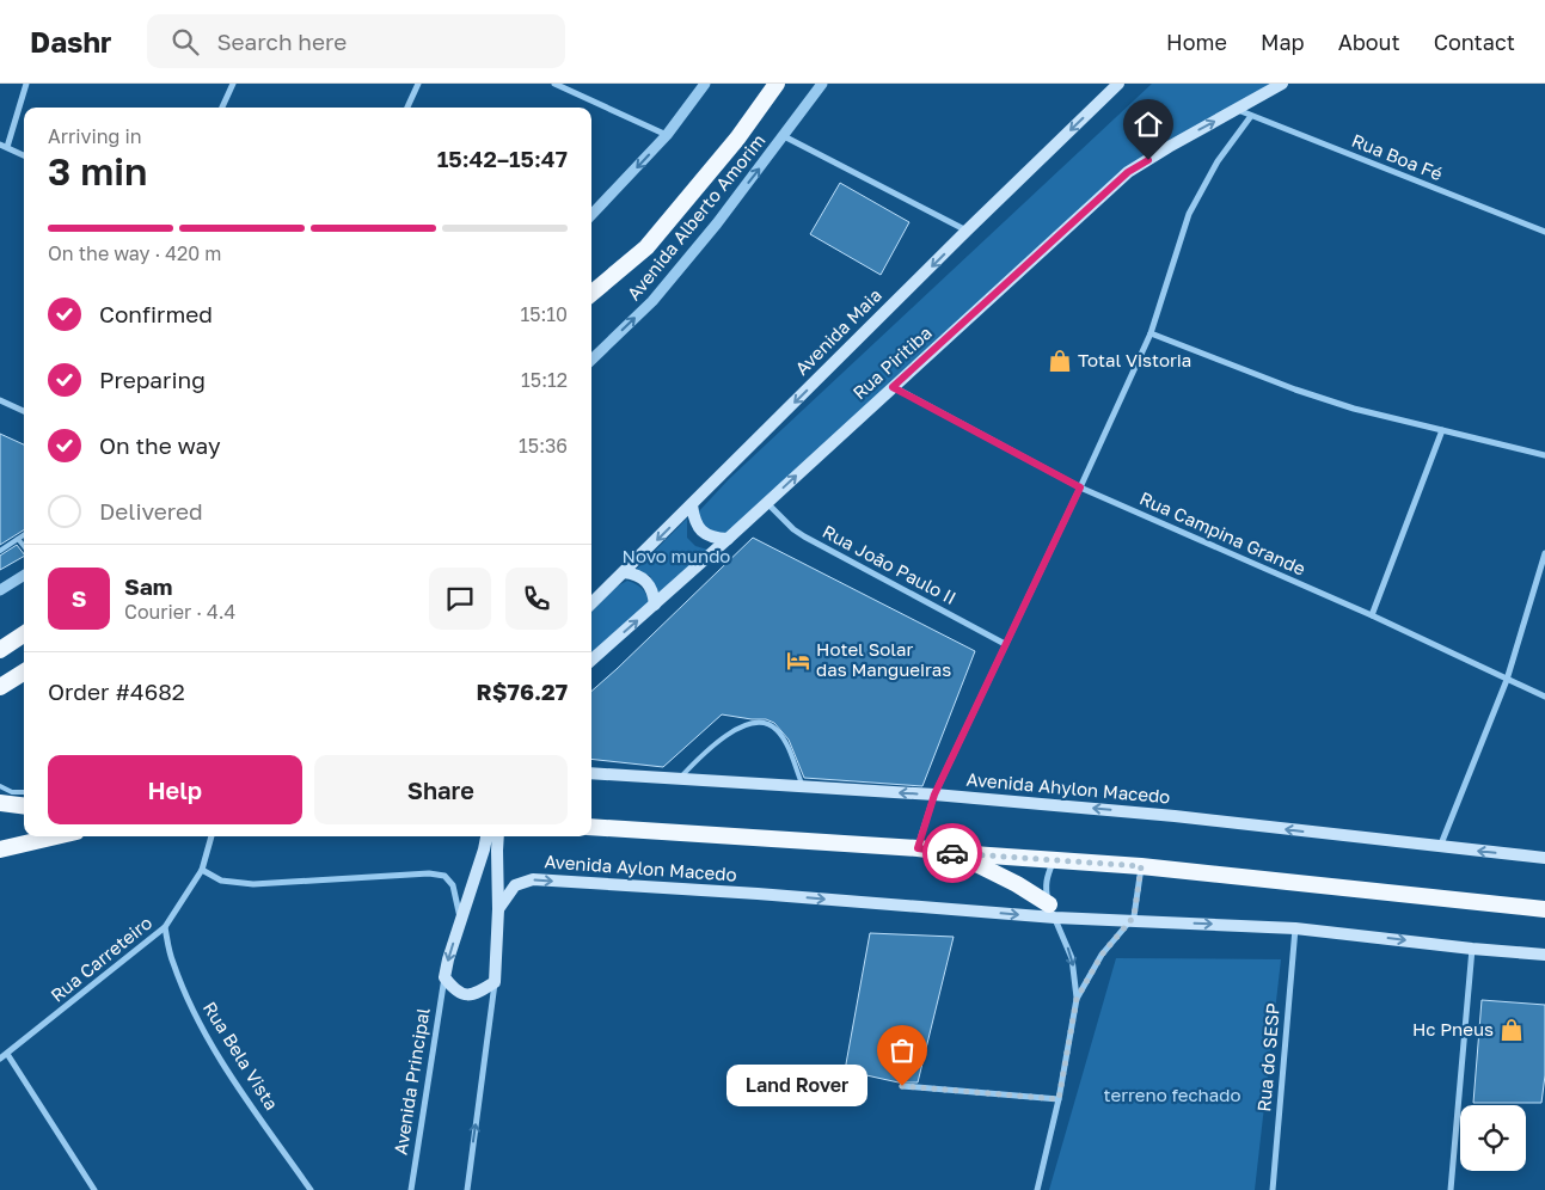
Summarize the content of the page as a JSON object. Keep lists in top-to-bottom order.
{
  "streets": {
    "main road": [
      "Avenida Maia",
      "Rua Piritiba",
      "Avenida Ahylon Macedo",
      "Avenida Aylon Macedo"
    ],
    "street": [
      "Rua Boa Fé",
      "Avenida Alberto Amorim",
      "Rua Campina Grande",
      "Rua João Paulo II",
      "Rua Carreteiro",
      "Rua Bela Vista",
      "Rua do SESP",
      "Avenida Principal"
    ]
  },
  "crossings": [
    ["Rua Boa Fé", "Rua Piritiba"],
    ["Rua Piritiba", "Rua Campina Grande"],
    ["Rua Piritiba", "Rua João Paulo II"],
    ["Avenida Aylon Macedo", "Rua do SESP"],
    ["Rua Carreteiro", "Rua Bela Vista"]
  ],
  "one_way": [
    "Avenida Alberto Amorim",
    "Avenida Maia",
    "Rua Piritiba",
    "Avenida Ahylon Macedo",
    "Avenida Aylon Macedo"
  ],
  "parks": ["Novo mundo", "terreno fechado"],
  "places": {
    "shop": ["Total Vistoria", "Hc Pneus"],
    "hotel": ["Hotel Solar das Mangueiras"],
    "other": ["Land Rover"]
  },
  "page": {
    "header": "Dashr",
    "search": "Search here",
    "nav": [
      "Home",
      "Map",
      "About",
      "Contact"
    ],
    "heading": ["3 min", "Arriving in", "15:42–15:47"],
    "panel": [
      "Sam",
      "Courier · 4.4",
      "Order #4682",
      "R$76.27"
    ],
    "bar": "On the way · 420 m",
    "list": [
      ["Confirmed", "15:10"],
      ["Preparing", "15:12"],
      ["On the way", "15:36"],
      "Delivered"
    ],
    "round": "S",
    "buttons": ["Help", "Share"],
    "bubble": "Land Rover"
  }
}
